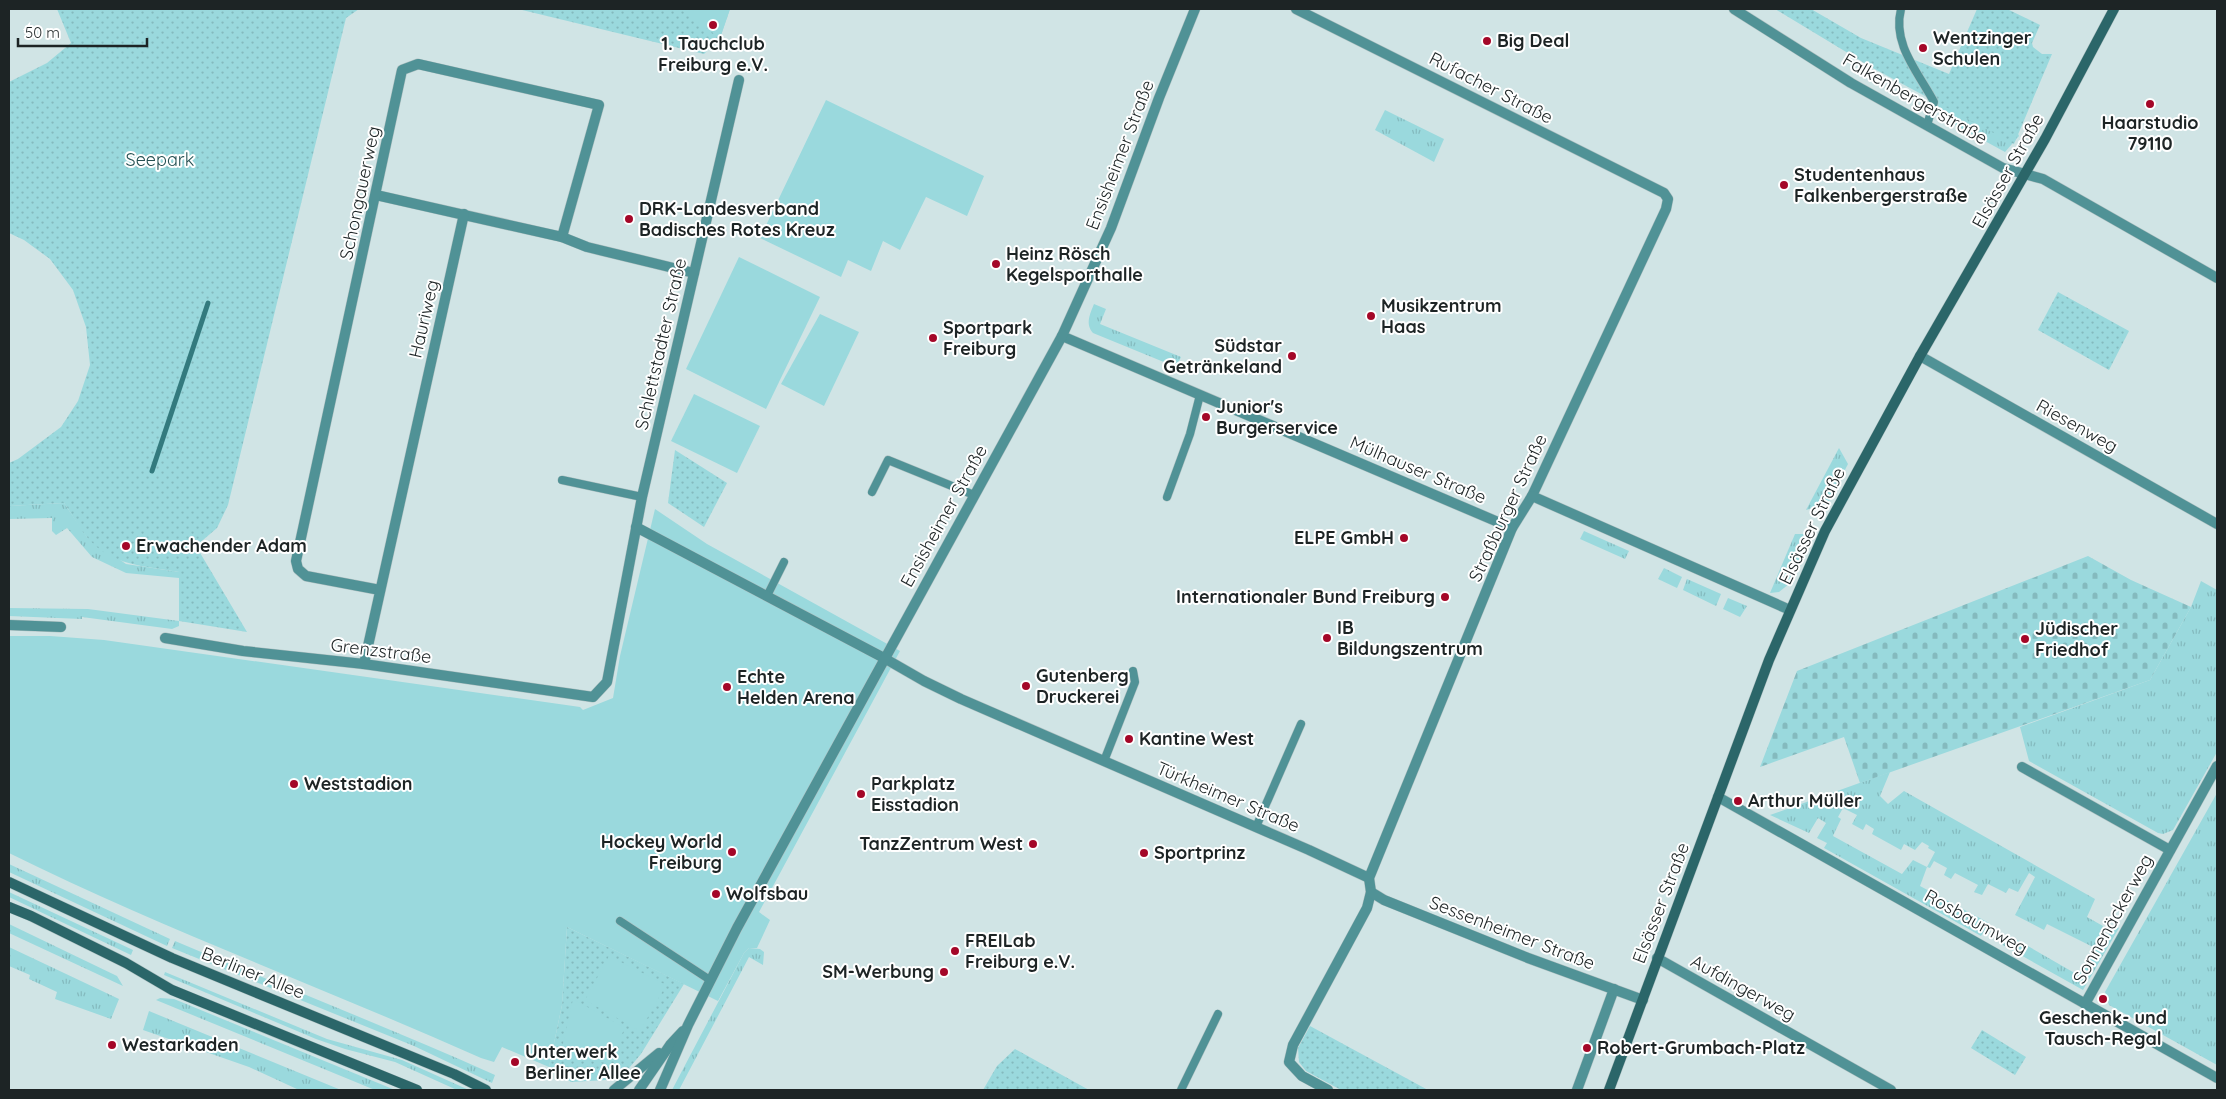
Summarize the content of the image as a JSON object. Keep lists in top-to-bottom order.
{
  "streets": {
    "main road": ["Elsässer Straße", "Berliner Allee"],
    "street": [
      "Rufacher Straße",
      "Falkenbergerstraße",
      "Ensisheimer Straße",
      "Schongauerweg",
      "Hauriweg",
      "Schlettstadter Straße",
      "Riesenweg",
      "Mülhauser Straße",
      "Straßburger Straße",
      "Grenzstraße",
      "Türkheimer Straße",
      "Sonnenäckerweg",
      "Rosbaumweg",
      "Sessenheimer Straße",
      "Aufdingerweg"
    ]
  },
  "crossings": [
    ["Rufacher Straße", "Straßburger Straße"],
    ["Falkenbergerstraße", "Elsässer Straße"],
    ["Ensisheimer Straße", "Mülhauser Straße"],
    ["Ensisheimer Straße", "Türkheimer Straße"],
    ["Elsässer Straße", "Riesenweg"],
    ["Elsässer Straße", "Rosbaumweg"],
    ["Elsässer Straße", "Sessenheimer Straße"],
    ["Elsässer Straße", "Aufdingerweg"],
    ["Schongauerweg", "Hauriweg"],
    ["Hauriweg", "Grenzstraße"],
    ["Schlettstadter Straße", "Grenzstraße"],
    ["Mülhauser Straße", "Straßburger Straße"],
    ["Straßburger Straße", "Türkheimer Straße"],
    ["Sonnenäckerweg", "Rosbaumweg"]
  ],
  "parks": ["Seepark"],
  "places": [
    "1. Tauchclub Freiburg e.V.",
    "Big Deal",
    "Wentzinger Schulen",
    "Haarstudio 79110",
    "Studentenhaus Falkenbergerstraße",
    "DRK-Landesverband Badisches Rotes Kreuz",
    "Heinz Rösch Kegelsporthalle",
    "Musikzentrum Haas",
    "Sportpark Freiburg",
    "Südstar Getränkeland",
    "Junior's Burgerservice",
    "ELPE GmbH",
    "Erwachender Adam",
    "Internationaler Bund Freiburg",
    "IB Bildungszentrum",
    "Jüdischer Friedhof",
    "Gutenberg Druckerei",
    "Echte Helden Arena",
    "Kantine West",
    "Weststadion",
    "Parkplatz Eisstadion",
    "Arthur Müller",
    "TanzZentrum West",
    "Hockey World Freiburg",
    "Sportprinz",
    "Wolfsbau",
    "FREILab Freiburg e.V.",
    "SM-Werbung",
    "Geschenk- und Tausch-Regal",
    "Westarkaden",
    "Robert-Grumbach-Platz",
    "Unterwerk Berliner Allee"
  ],
  "scale_bar": "50 m"
}
